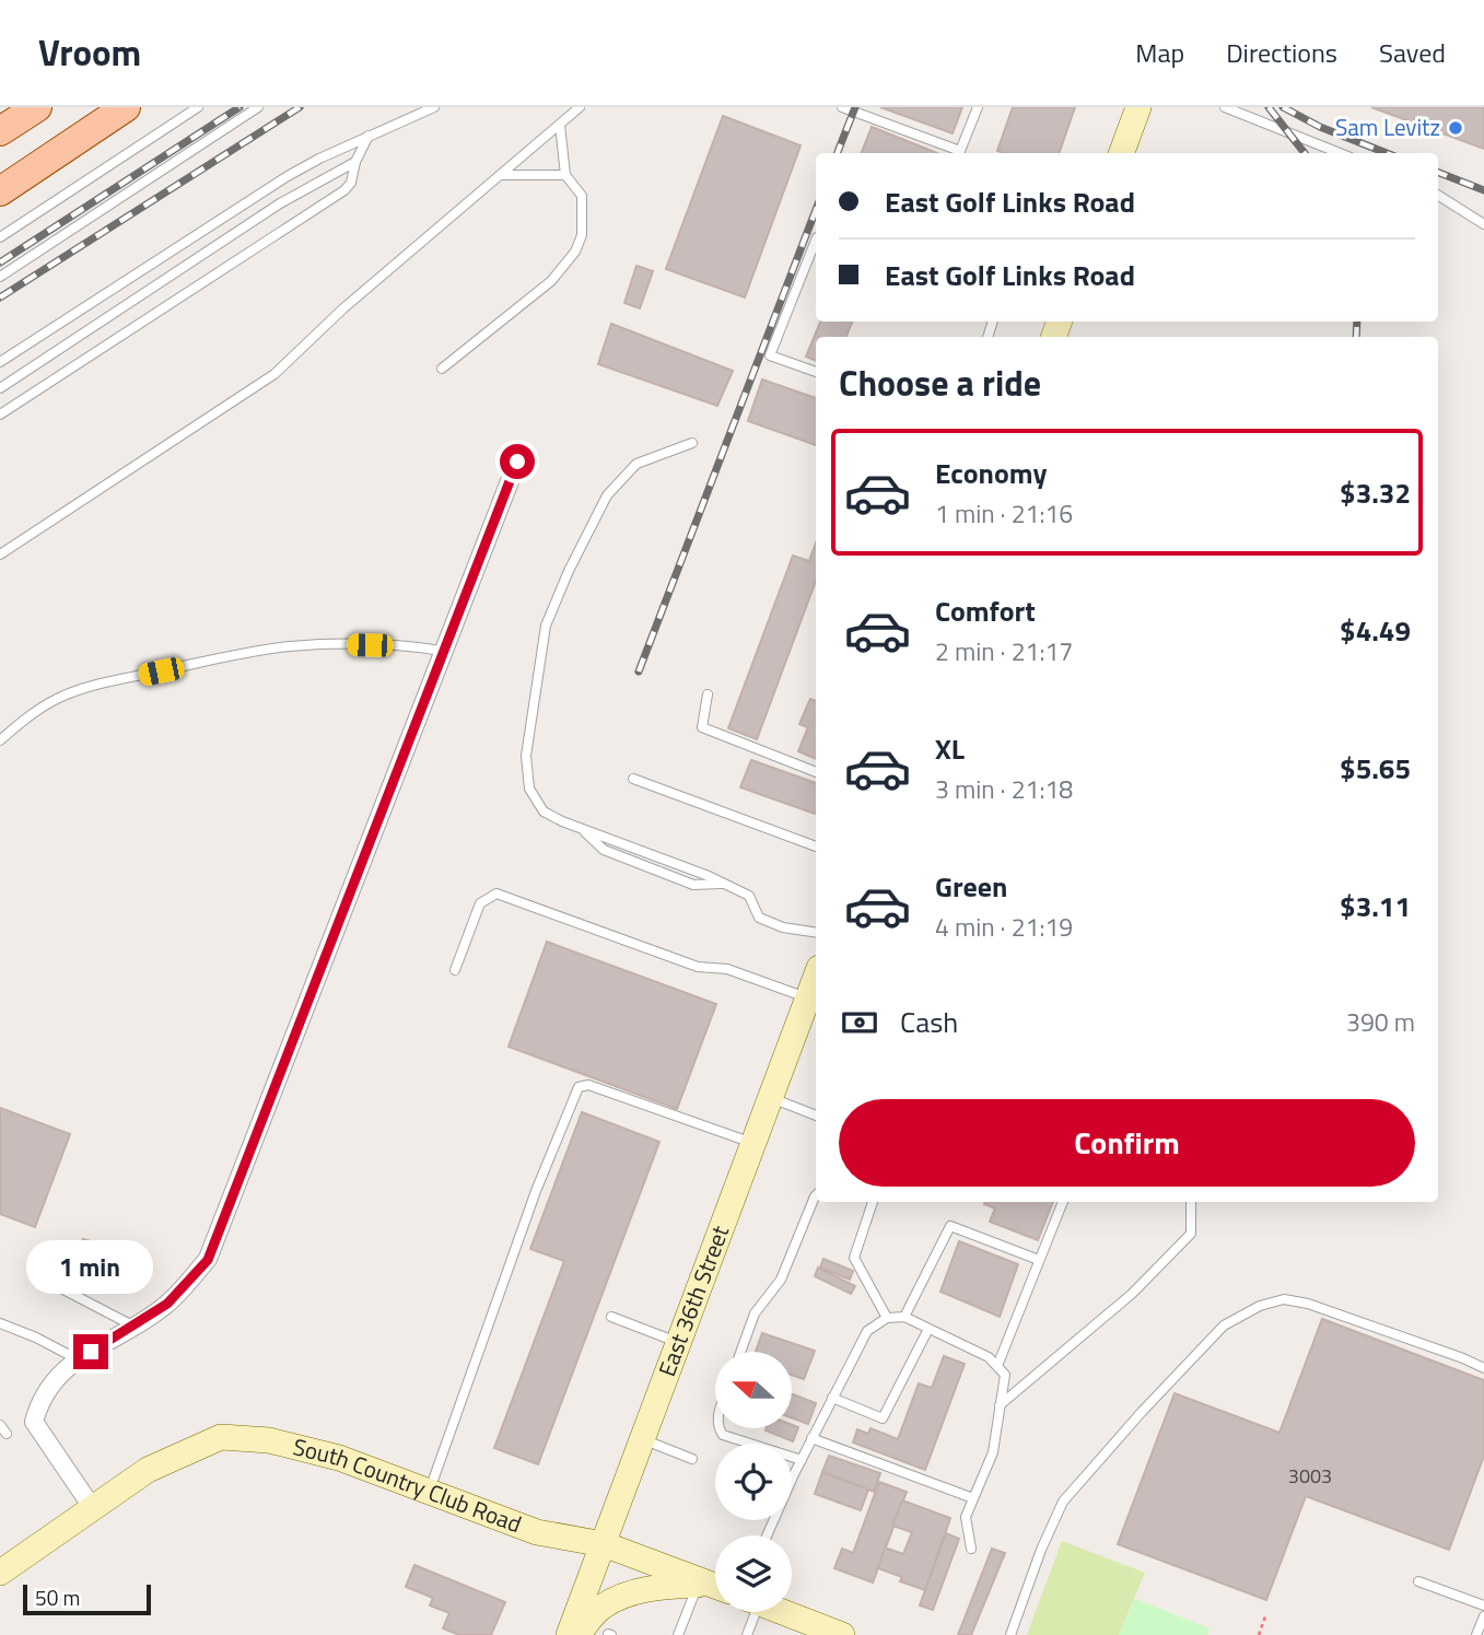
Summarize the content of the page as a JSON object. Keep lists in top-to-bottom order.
{
  "streets": {
    "street": ["East 36th Street", "South Country Club Road"]
  },
  "crossings": [
    ["East 36th Street", "South Country Club Road"]
  ],
  "places": ["Sam Levitz"],
  "house_numbers": ["3003"],
  "scale_bar": "50 m",
  "north": "left",
  "page": {
    "header": "Vroom",
    "nav": ["Map", "Directions", "Saved"],
    "banner": ["East Golf Links Road", "East Golf Links Road"],
    "heading": "Choose a ride",
    "list": [
      {
        "name": "Economy",
        "note": "1 min · 21:16",
        "value": "$3.32"
      },
      {
        "name": "Comfort",
        "note": "2 min · 21:17",
        "value": "$4.49"
      },
      {
        "name": "XL",
        "note": "3 min · 21:18",
        "value": "$5.65"
      },
      {
        "name": "Green",
        "note": "4 min · 21:19",
        "value": "$3.11"
      }
    ],
    "pay": ["Cash", "390 m"],
    "buttons": "Confirm",
    "bubble": "1 min",
    "scale": "50 m"
  }
}
